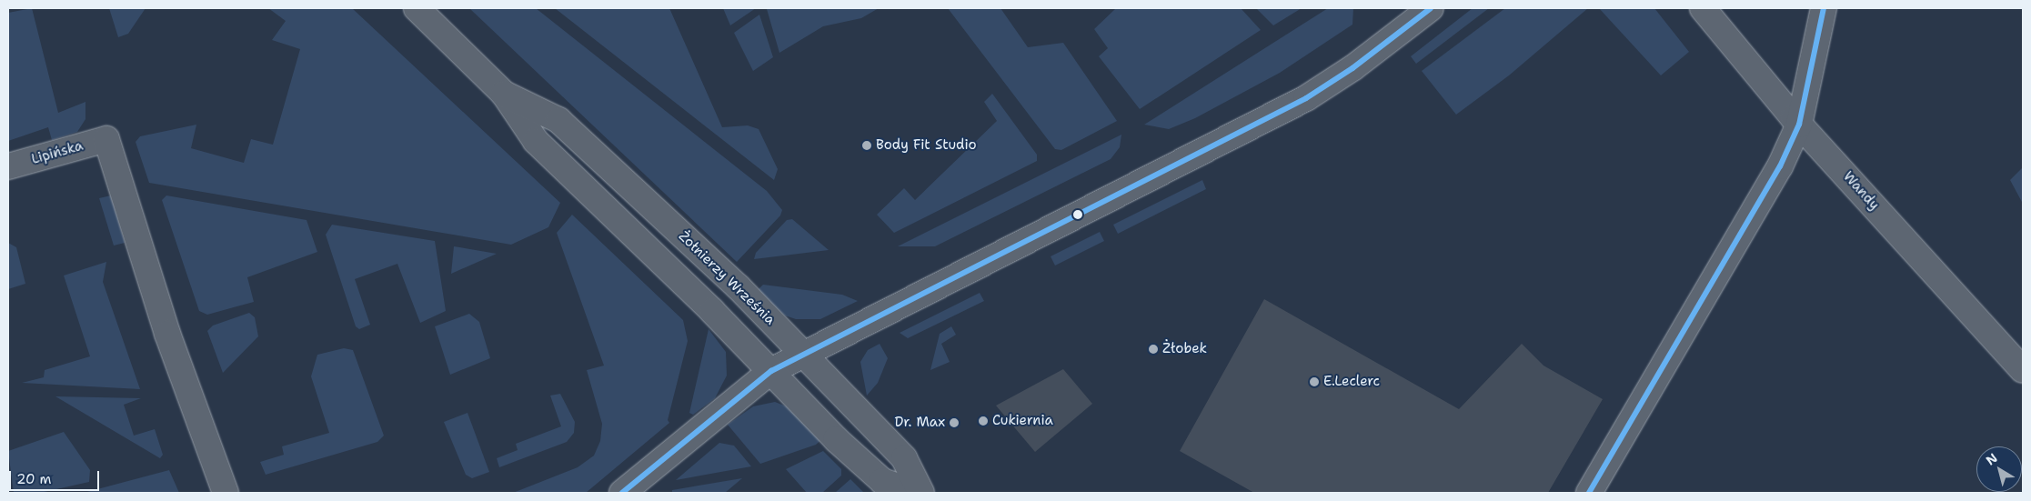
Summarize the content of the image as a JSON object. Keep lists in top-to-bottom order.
{
  "streets": {
    "street": ["Lipińska", "Wandy", "Żołnierzy Września"]
  },
  "places": [
    "Body Fit Studio",
    "Żłobek",
    "E.Leclerc",
    "Cukiernia",
    "Dr. Max"
  ],
  "scale_bar": "20 m",
  "north": "top left"
}
